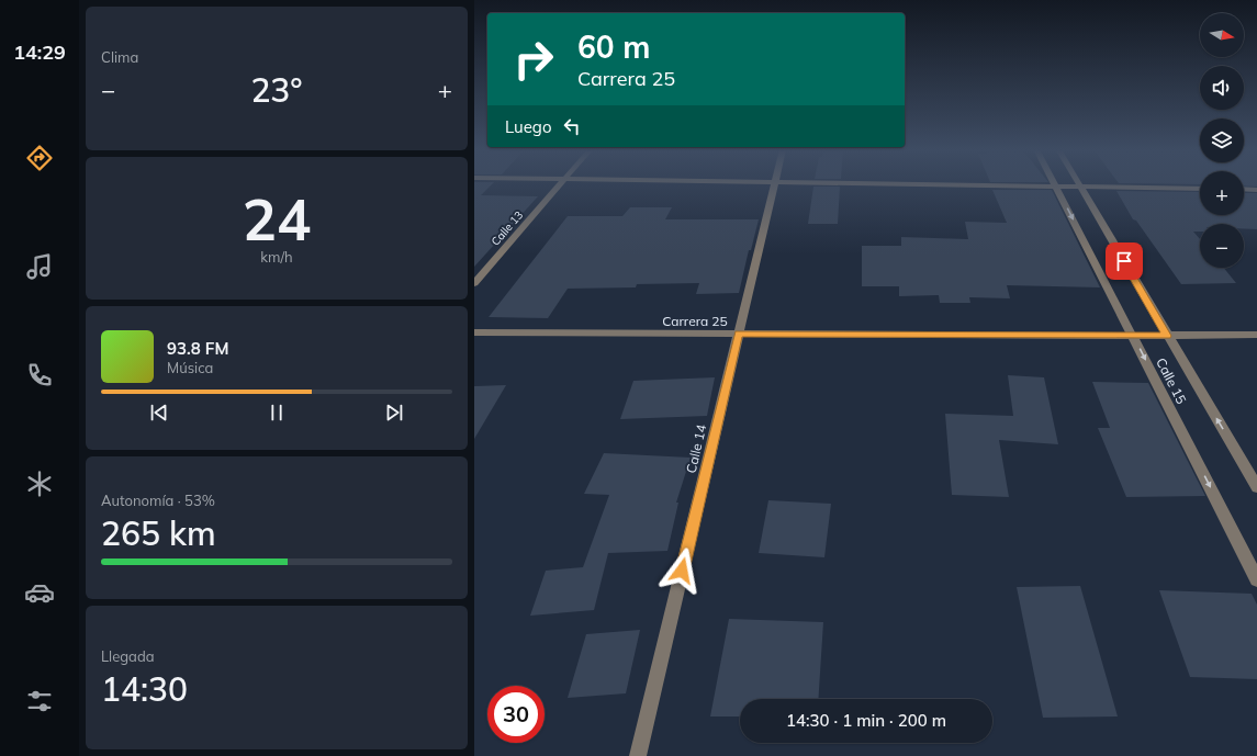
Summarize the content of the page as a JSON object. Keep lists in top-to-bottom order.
{
  "streets": {
    "street": [
      "Calle 13",
      "Carrera 25",
      "Calle 15",
      "Calle 14"
    ]
  },
  "crossings": [
    ["Carrera 25", "Calle 15"],
    ["Carrera 25", "Calle 14"]
  ],
  "north": "right",
  "page": {
    "tabs": "14:29",
    "tile": [
      "Clima",
      ["24", "km/h"],
      ["Autonomía · 53%", "265 km"],
      ["Llegada", "14:30"]
    ],
    "map_buttons": ["+", "−"],
    "turn": ["60 m", "Carrera 25"],
    "heat": ["−", "23°", "+"],
    "then": "Luego",
    "song": ["93.8 FM", "Música"],
    "limit": "30",
    "trip": "14:30 · 1 min · 200 m"
  }
}
